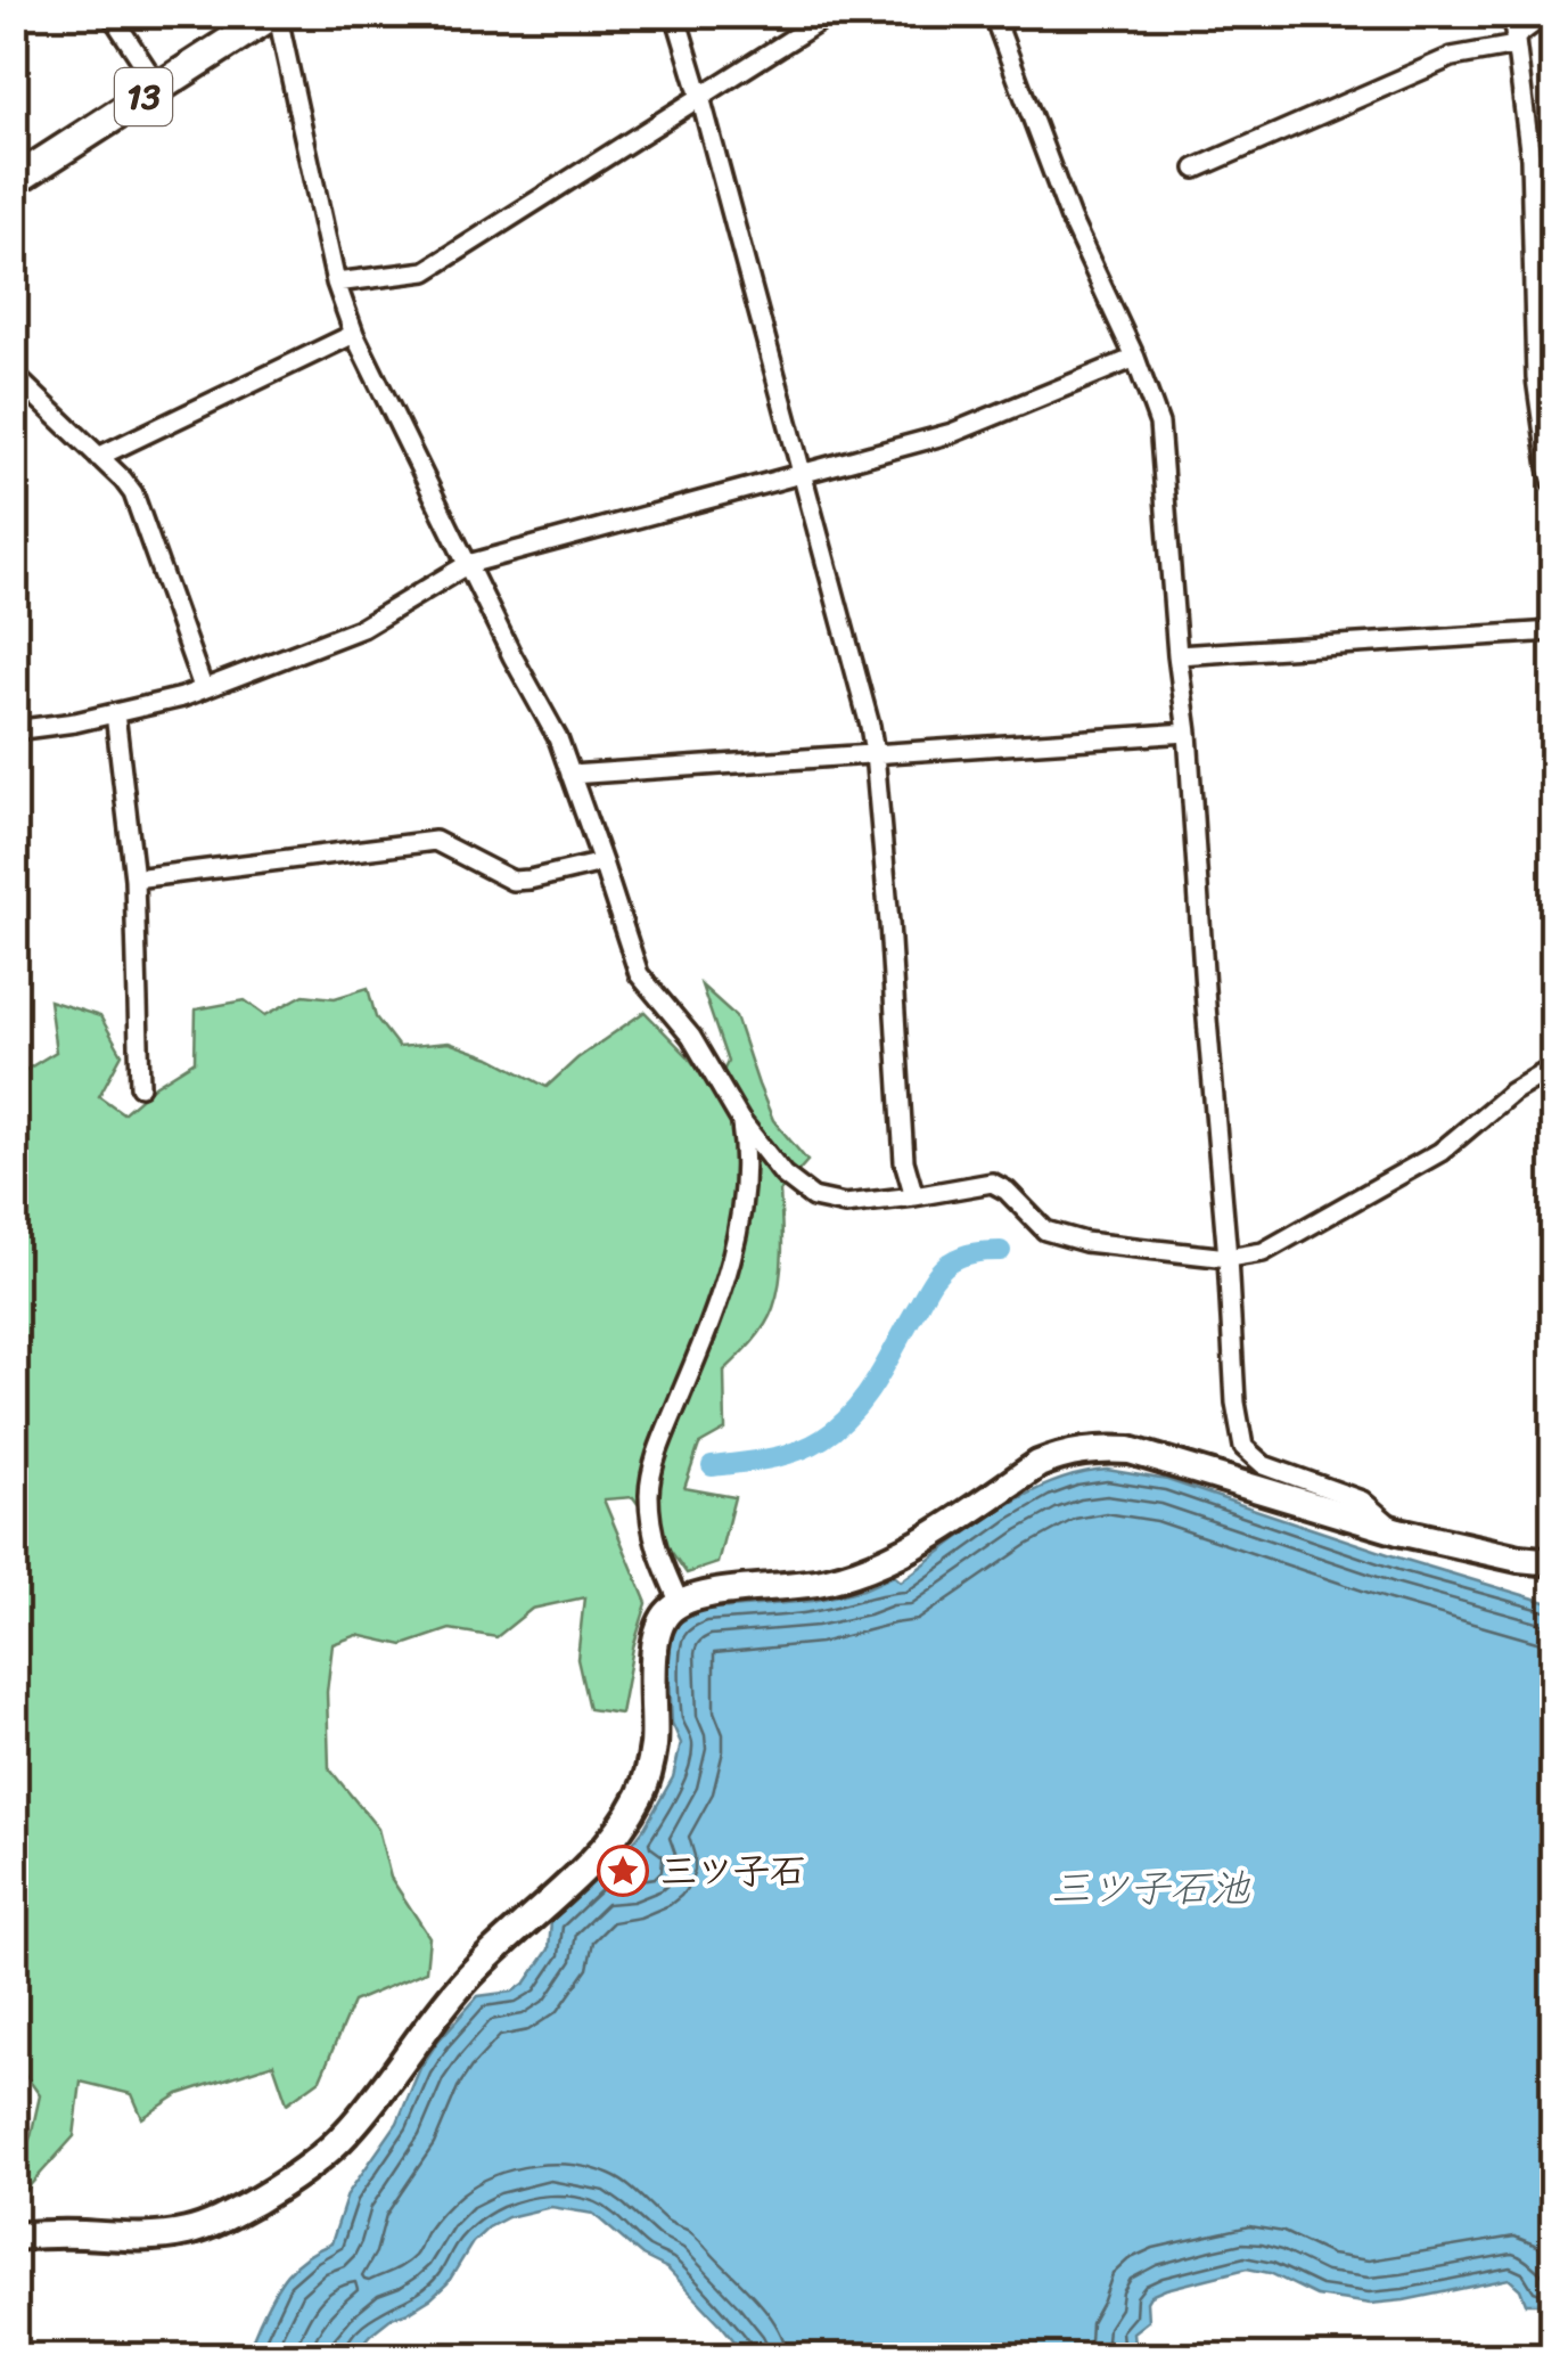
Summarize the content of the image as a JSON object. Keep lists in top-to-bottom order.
{
  "streets": {
    "main road": ["13"]
  },
  "water": ["三ツ子石池"],
  "places": {
    "place": ["三ツ子石"]
  }
}
